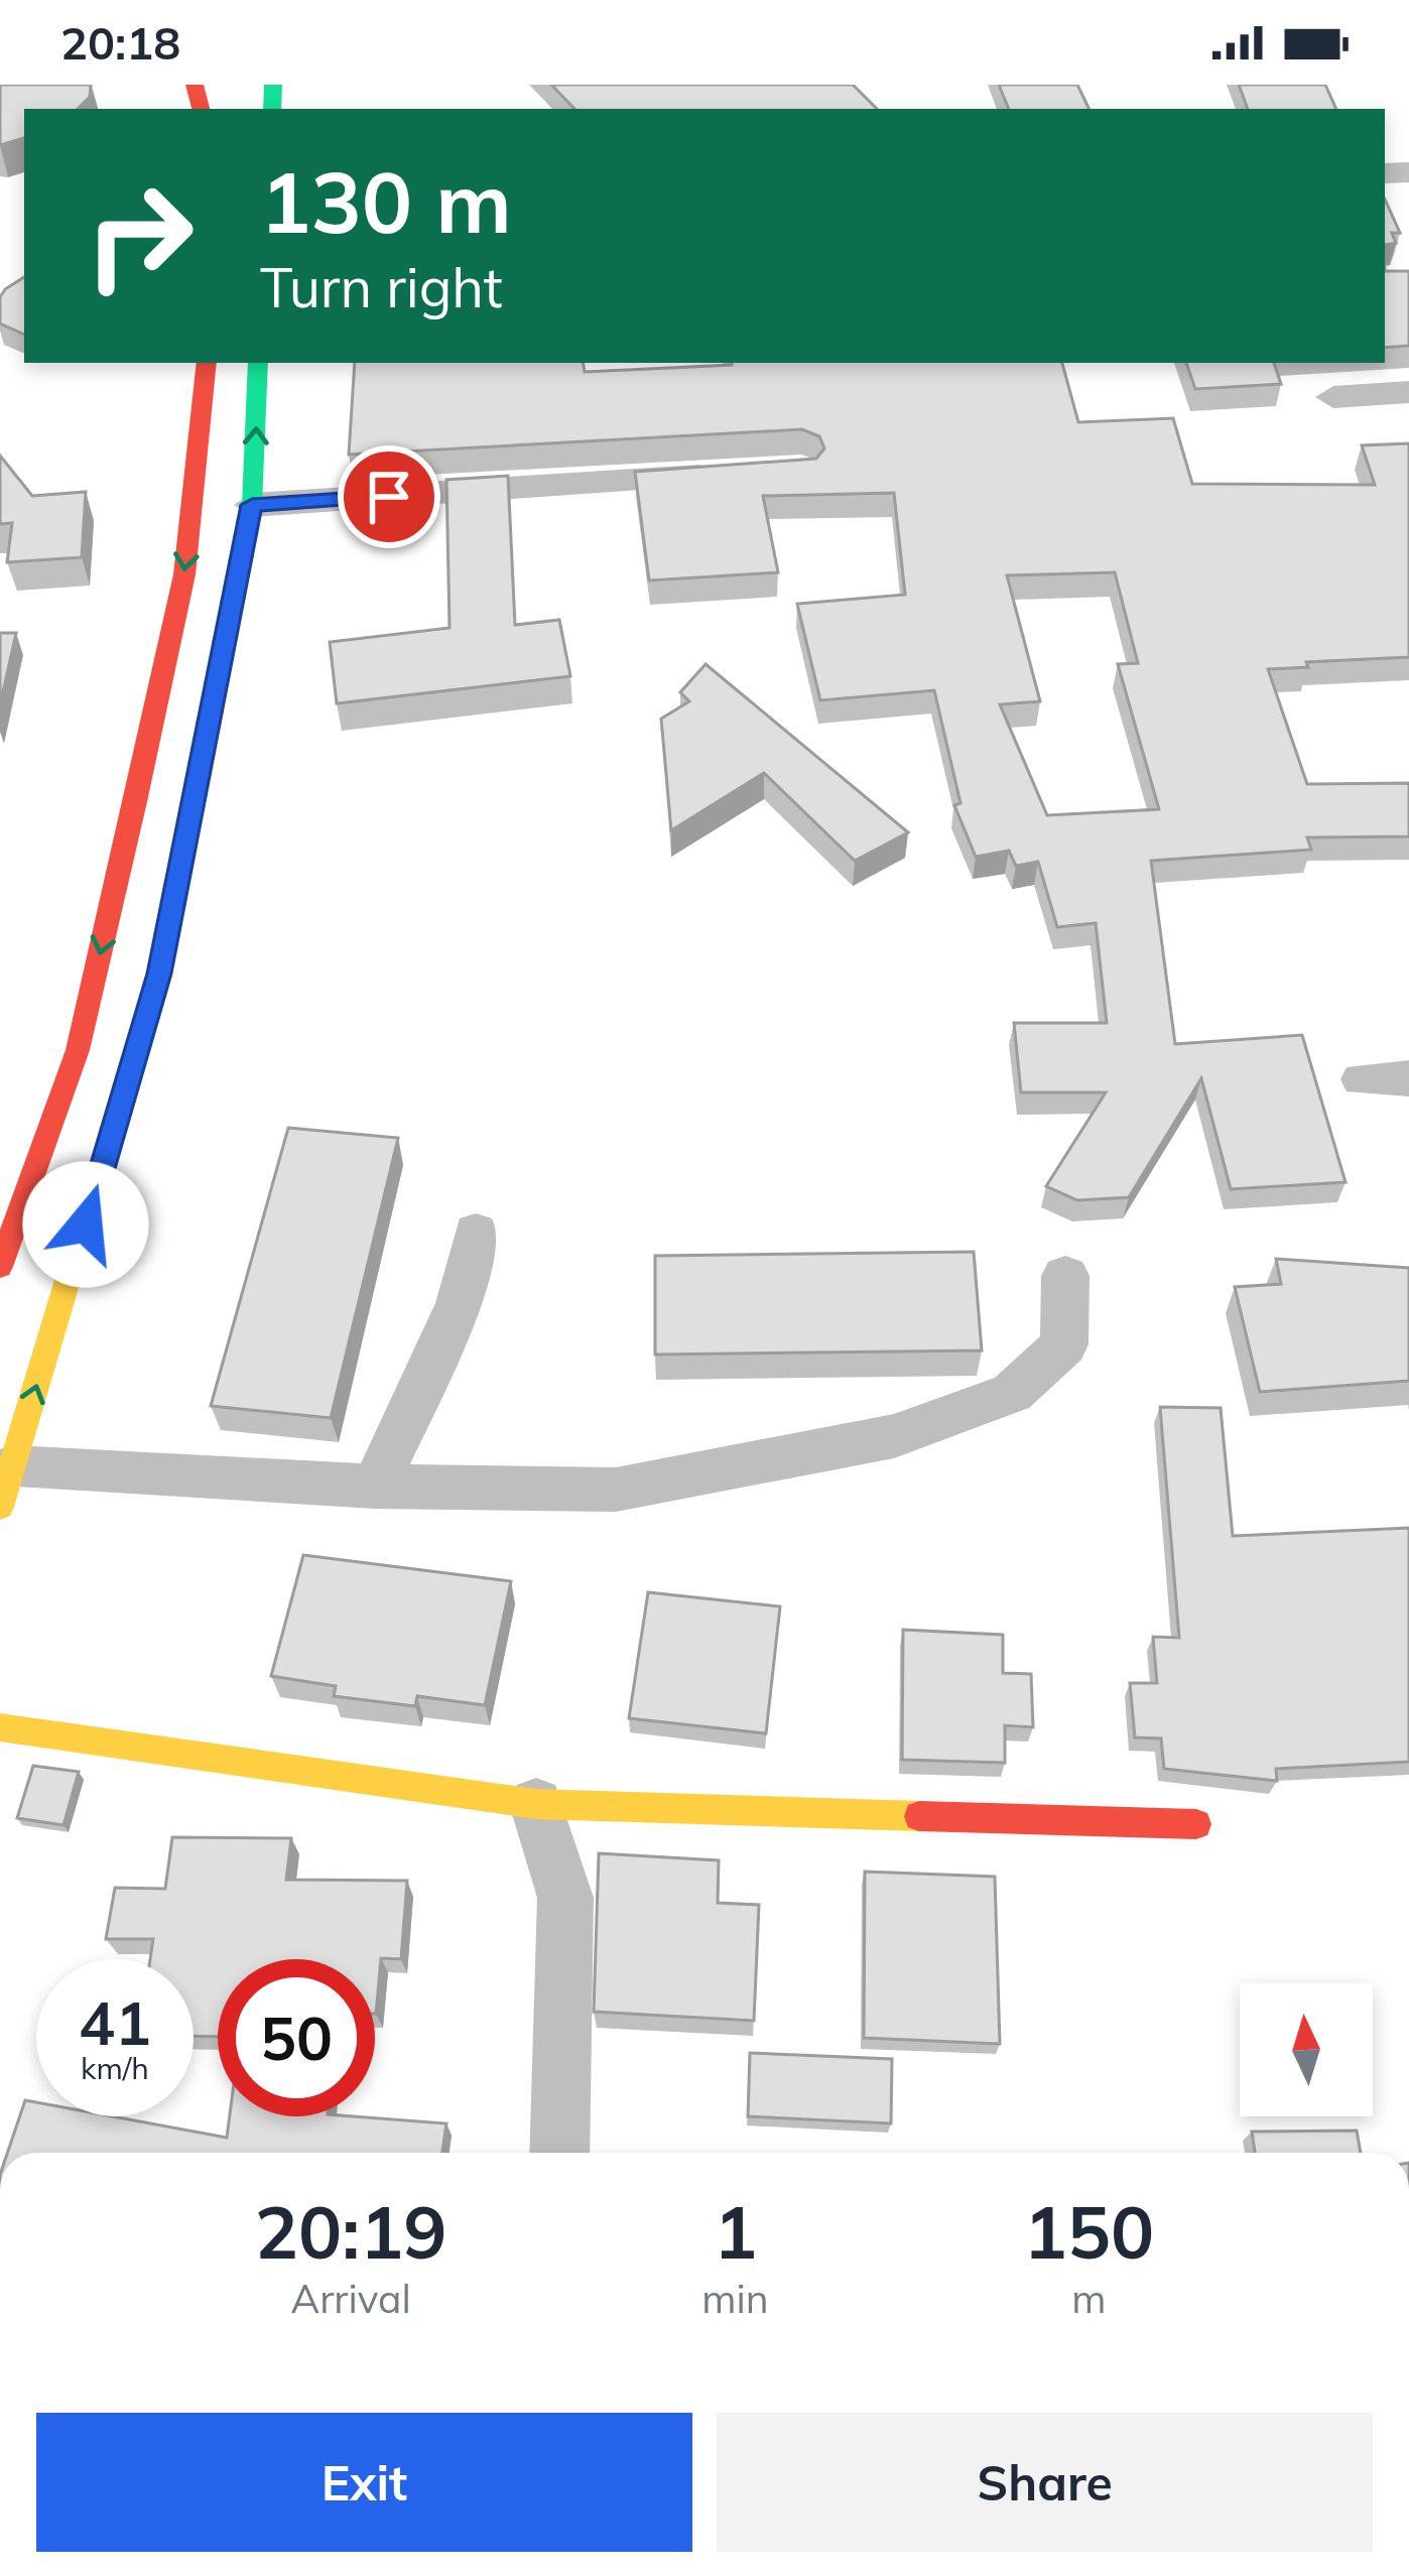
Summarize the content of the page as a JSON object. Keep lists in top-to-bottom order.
{
  "north": "top",
  "page": {
    "status": "20:18",
    "turn": ["130 m", "Turn right"],
    "speed": "41 km/h",
    "limit": "50",
    "eta": [
      "20:19",
      "Arrival",
      "1",
      "min",
      "150",
      "m"
    ],
    "buttons": ["Exit", "Share"]
  }
}
